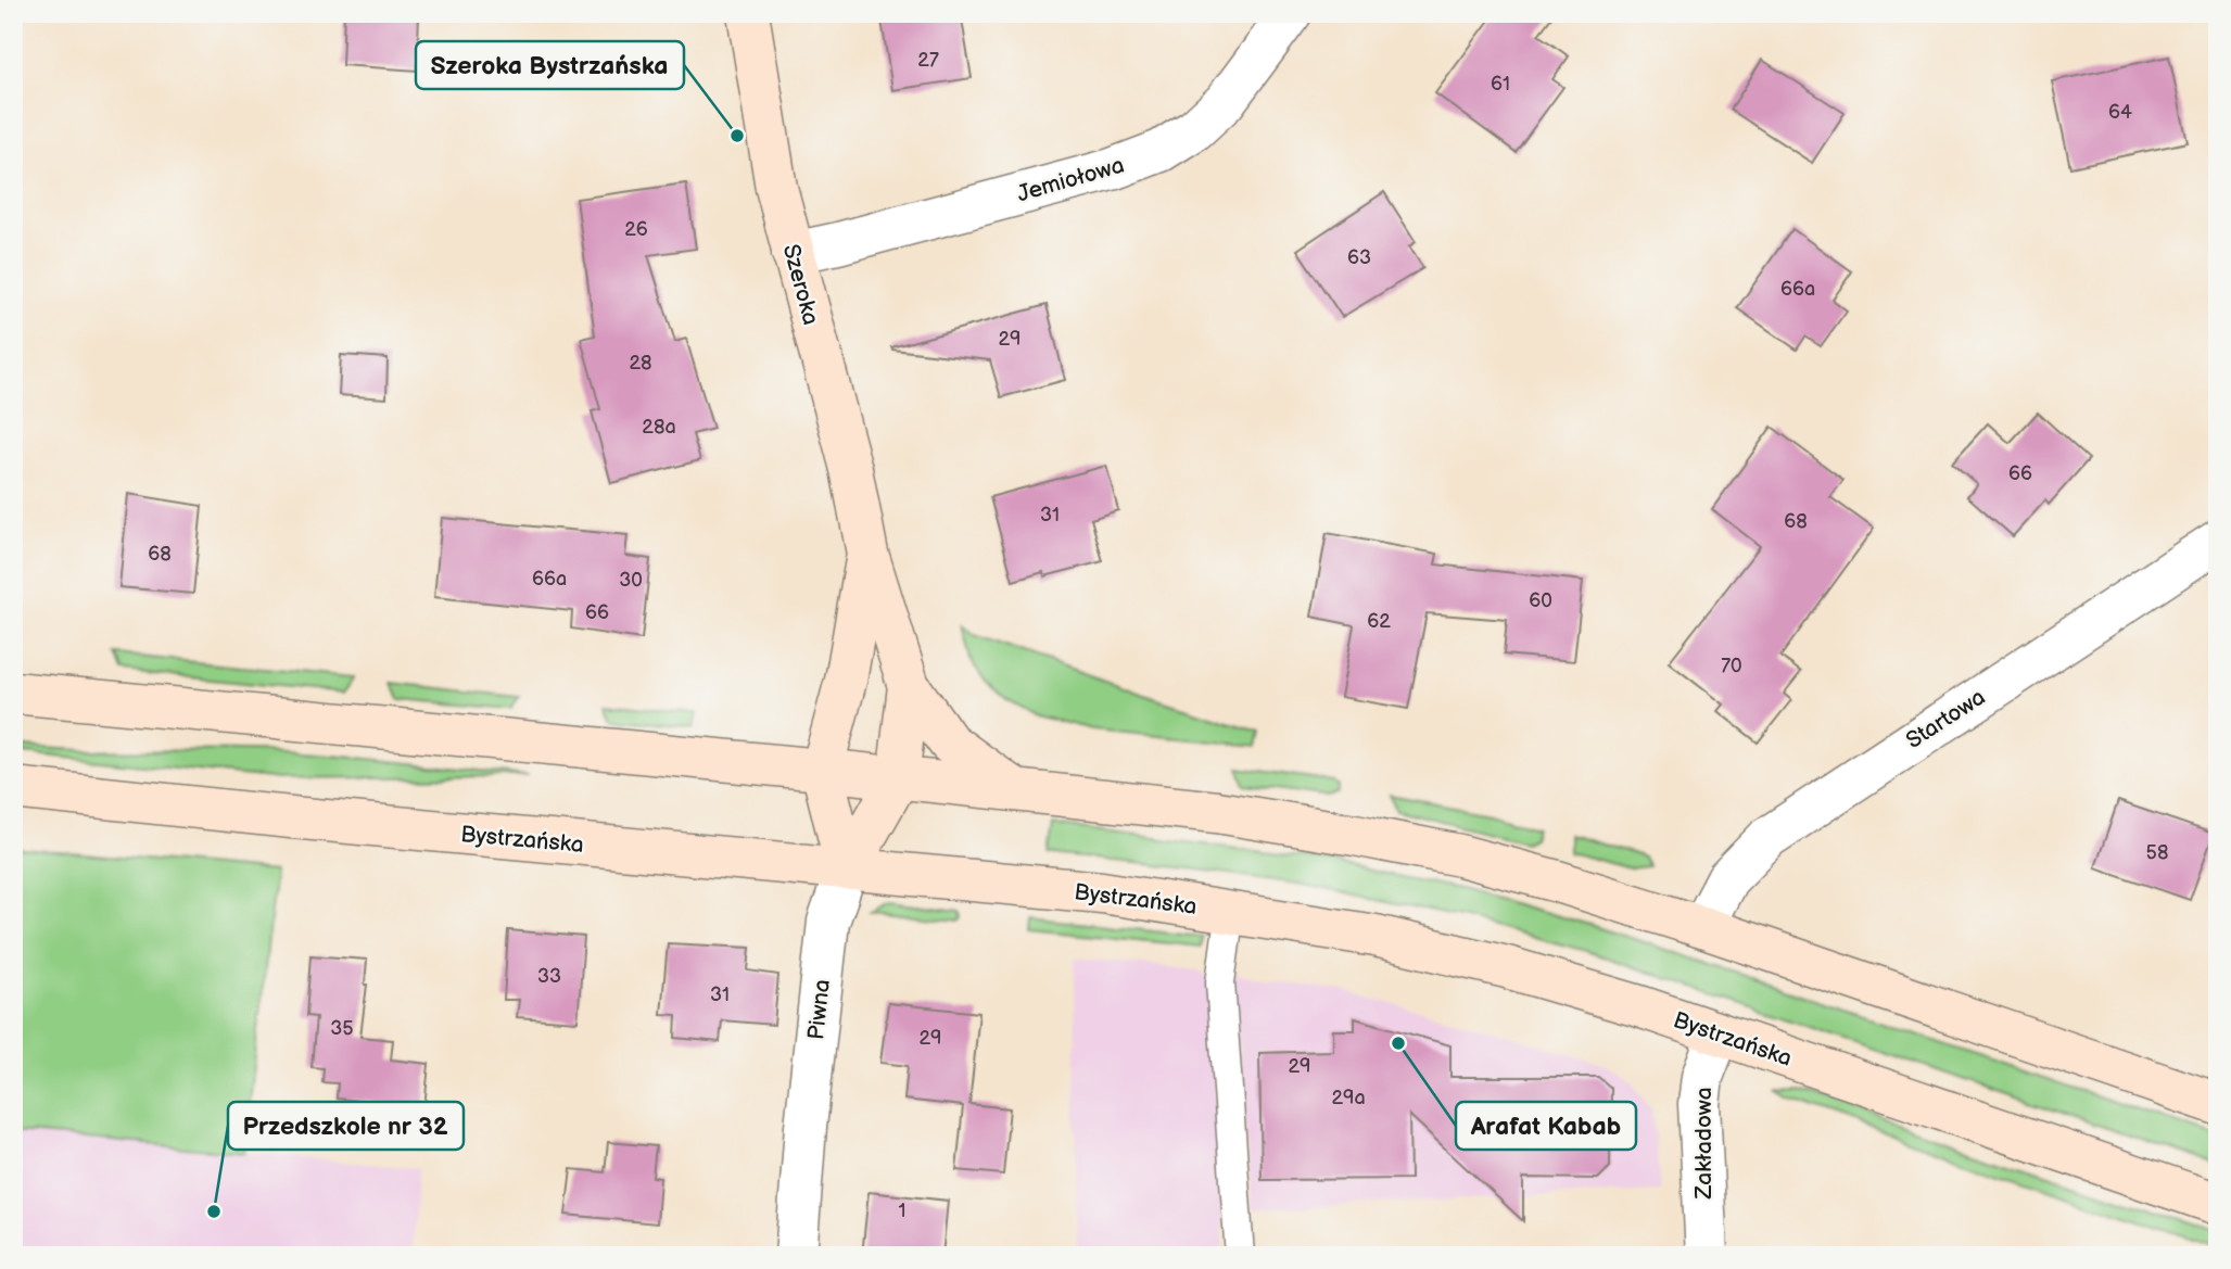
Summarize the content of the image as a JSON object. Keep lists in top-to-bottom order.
{
  "streets": {
    "main road": ["Szeroka", "Bystrzańska"],
    "street": [
      "Jemiołowa",
      "Startowa",
      "Piwna",
      "Zakładowa"
    ]
  },
  "crossings": [
    ["Jemiołowa", "Szeroka"],
    ["Szeroka", "Bystrzańska"],
    ["Szeroka", "Piwna"],
    ["Bystrzańska", "Piwna"],
    ["Bystrzańska", "Zakładowa"]
  ],
  "places": ["Szeroka Bystrzańska", "Arafat Kabab", "Przedszkole nr 32"],
  "house_numbers": [
    "27",
    "61",
    "64",
    "26",
    "63",
    "66a",
    "29",
    "28",
    "28a",
    "66",
    "31",
    "68",
    "68",
    "66a",
    "30",
    "60",
    "66",
    "62",
    "70",
    "58",
    "33",
    "31",
    "35",
    "29",
    "29",
    "29a",
    "1"
  ]
}
